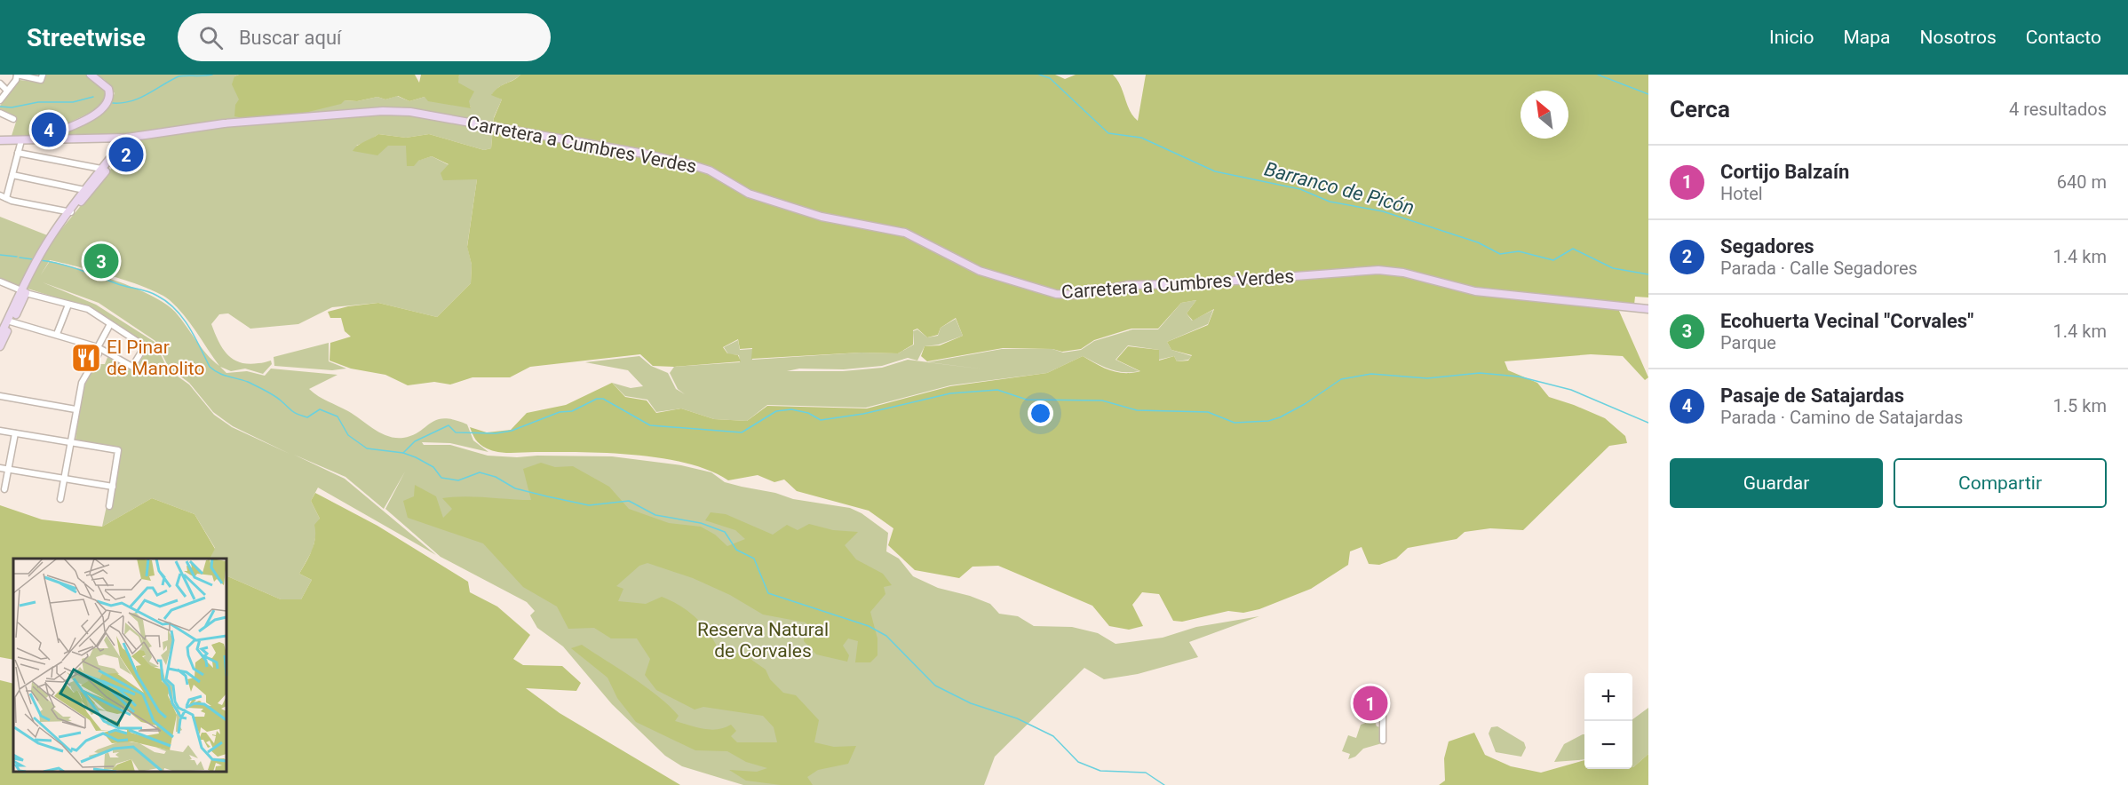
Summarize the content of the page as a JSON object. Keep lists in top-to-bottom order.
{
  "streets": {
    "street": ["Carretera a Cumbres Verdes"]
  },
  "water": ["Barranco de Picón"],
  "parks": ["Reserva Natural de Corvales"],
  "places": {
    "restaurant": ["El Pinar de Manolito"]
  },
  "north": "top left",
  "page": {
    "header": "Streetwise",
    "search": "Buscar aquí",
    "nav": [
      "Inicio",
      "Mapa",
      "Nosotros",
      "Contacto"
    ],
    "heading": ["Cerca", "4 resultados"],
    "pins": [
      "4",
      "2",
      "3",
      "1"
    ],
    "list": [
      {
        "mark": "1",
        "name": "Cortijo Balzaín",
        "note": "Hotel",
        "value": "640 m"
      },
      {
        "mark": "2",
        "name": "Segadores",
        "note": "Parada · Calle Segadores",
        "value": "1.4 km"
      },
      {
        "mark": "3",
        "name": "Ecohuerta Vecinal \"Corvales\"",
        "note": "Parque",
        "value": "1.4 km"
      },
      {
        "mark": "4",
        "name": "Pasaje de Satajardas",
        "note": "Parada · Camino de Satajardas",
        "value": "1.5 km"
      }
    ],
    "buttons": ["Guardar", "Compartir"],
    "map_buttons": ["+", "−"]
  }
}
